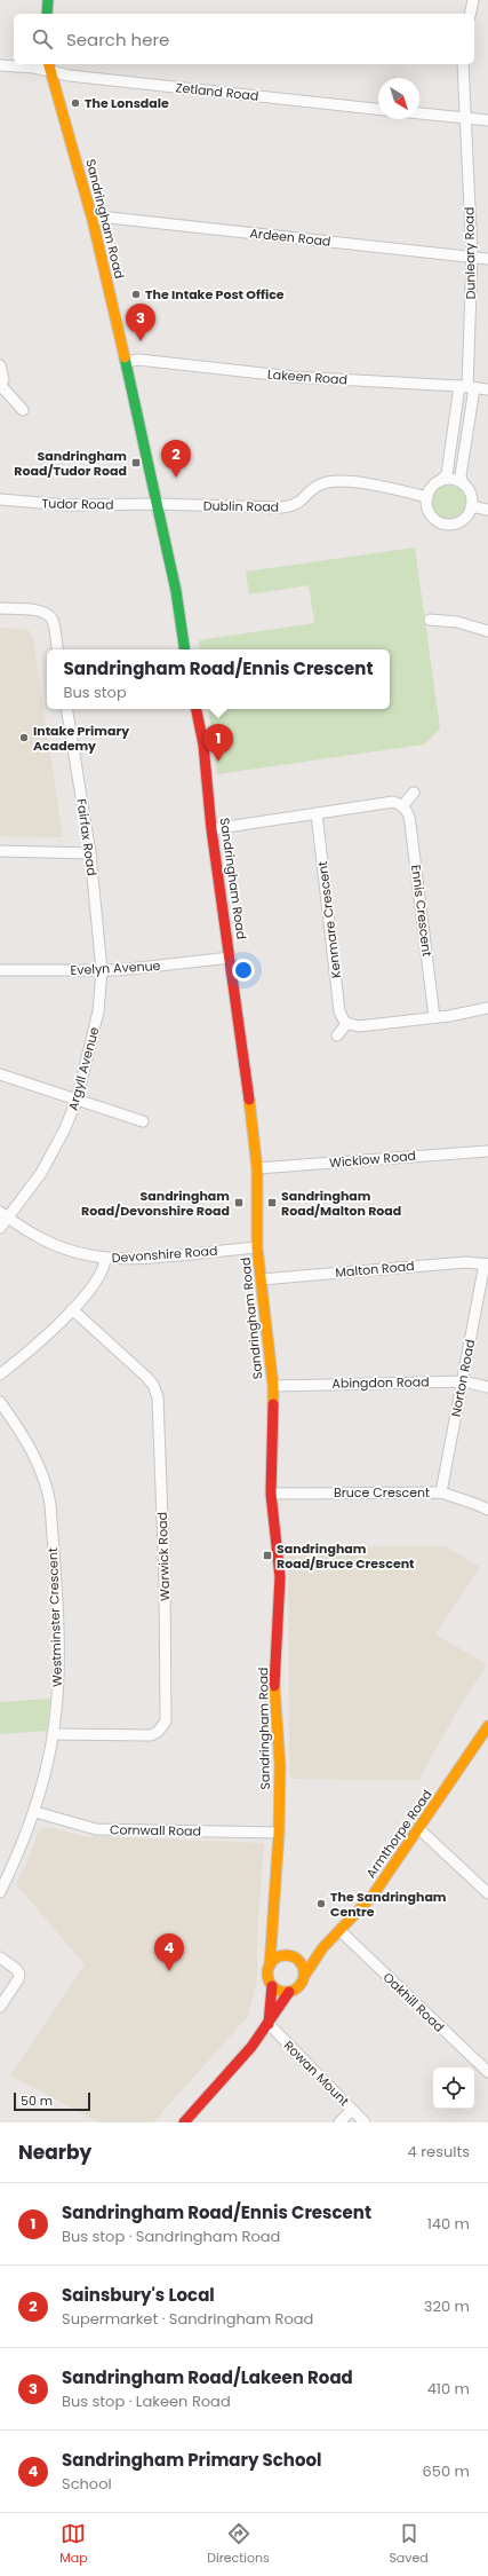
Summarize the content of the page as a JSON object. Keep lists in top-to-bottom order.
{
  "streets": {
    "street": [
      "Zetland Road",
      "Sandringham Road",
      "Ardeen Road",
      "Dunleary Road",
      "Lakeen Road",
      "Tudor Road",
      "Dublin Road",
      "Fairfax Road",
      "Ennis Crescent",
      "Kenmare Crescent",
      "Evelyn Avenue",
      "Argyll Avenue",
      "Wicklow Road",
      "Devonshire Road",
      "Malton Road",
      "Norton Road",
      "Abingdon Road",
      "Bruce Crescent",
      "Warwick Road",
      "Westminster Crescent",
      "Cornwall Road",
      "Armthorpe Road",
      "Oakhill Road",
      "Rowan Mount"
    ]
  },
  "crossings": [
    ["Zetland Road", "Sandringham Road"],
    ["Sandringham Road", "Ardeen Road"],
    ["Sandringham Road", "Lakeen Road"],
    ["Sandringham Road", "Tudor Road"],
    ["Sandringham Road", "Dublin Road"],
    ["Sandringham Road", "Evelyn Avenue"],
    ["Sandringham Road", "Wicklow Road"],
    ["Sandringham Road", "Devonshire Road"],
    ["Sandringham Road", "Malton Road"],
    ["Sandringham Road", "Abingdon Road"],
    ["Sandringham Road", "Bruce Crescent"],
    ["Sandringham Road", "Cornwall Road"],
    ["Sandringham Road", "Armthorpe Road"],
    ["Ardeen Road", "Dunleary Road"],
    ["Dunleary Road", "Lakeen Road"],
    ["Dunleary Road", "Dublin Road"],
    ["Tudor Road", "Dublin Road"],
    ["Fairfax Road", "Evelyn Avenue"],
    ["Fairfax Road", "Argyll Avenue"],
    ["Evelyn Avenue", "Argyll Avenue"],
    ["Argyll Avenue", "Devonshire Road"],
    ["Malton Road", "Norton Road"],
    ["Norton Road", "Abingdon Road"],
    ["Norton Road", "Bruce Crescent"],
    ["Warwick Road", "Westminster Crescent"],
    ["Westminster Crescent", "Cornwall Road"],
    ["Armthorpe Road", "Oakhill Road"]
  ],
  "places": {
    "other": [
      "The Lonsdale",
      "The Intake Post Office",
      "Intake Primary Academy",
      "The Sandringham Centre"
    ],
    "transit": [
      "Sandringham Road/Tudor Road",
      "Sandringham Road/Devonshire Road",
      "Sandringham Road/Malton Road",
      "Sandringham Road/Bruce Crescent"
    ]
  },
  "scale_bar": "50 m",
  "north": "bottom right",
  "page": {
    "search": "Search here",
    "pins": [
      "3",
      "2",
      "1",
      "4"
    ],
    "popup": ["Sandringham Road/Ennis Crescent", "Bus stop"],
    "scale": "50 m",
    "heading": ["Nearby", "4 results"],
    "list": [
      {
        "mark": "1",
        "name": "Sandringham Road/Ennis Crescent",
        "note": "Bus stop · Sandringham Road",
        "value": "140 m"
      },
      {
        "mark": "2",
        "name": "Sainsbury's Local",
        "note": "Supermarket · Sandringham Road",
        "value": "320 m"
      },
      {
        "mark": "3",
        "name": "Sandringham Road/Lakeen Road",
        "note": "Bus stop · Lakeen Road",
        "value": "410 m"
      },
      {
        "mark": "4",
        "name": "Sandringham Primary School",
        "note": "School",
        "value": "650 m"
      }
    ],
    "nav": ["Map", "Directions", "Saved"]
  }
}
